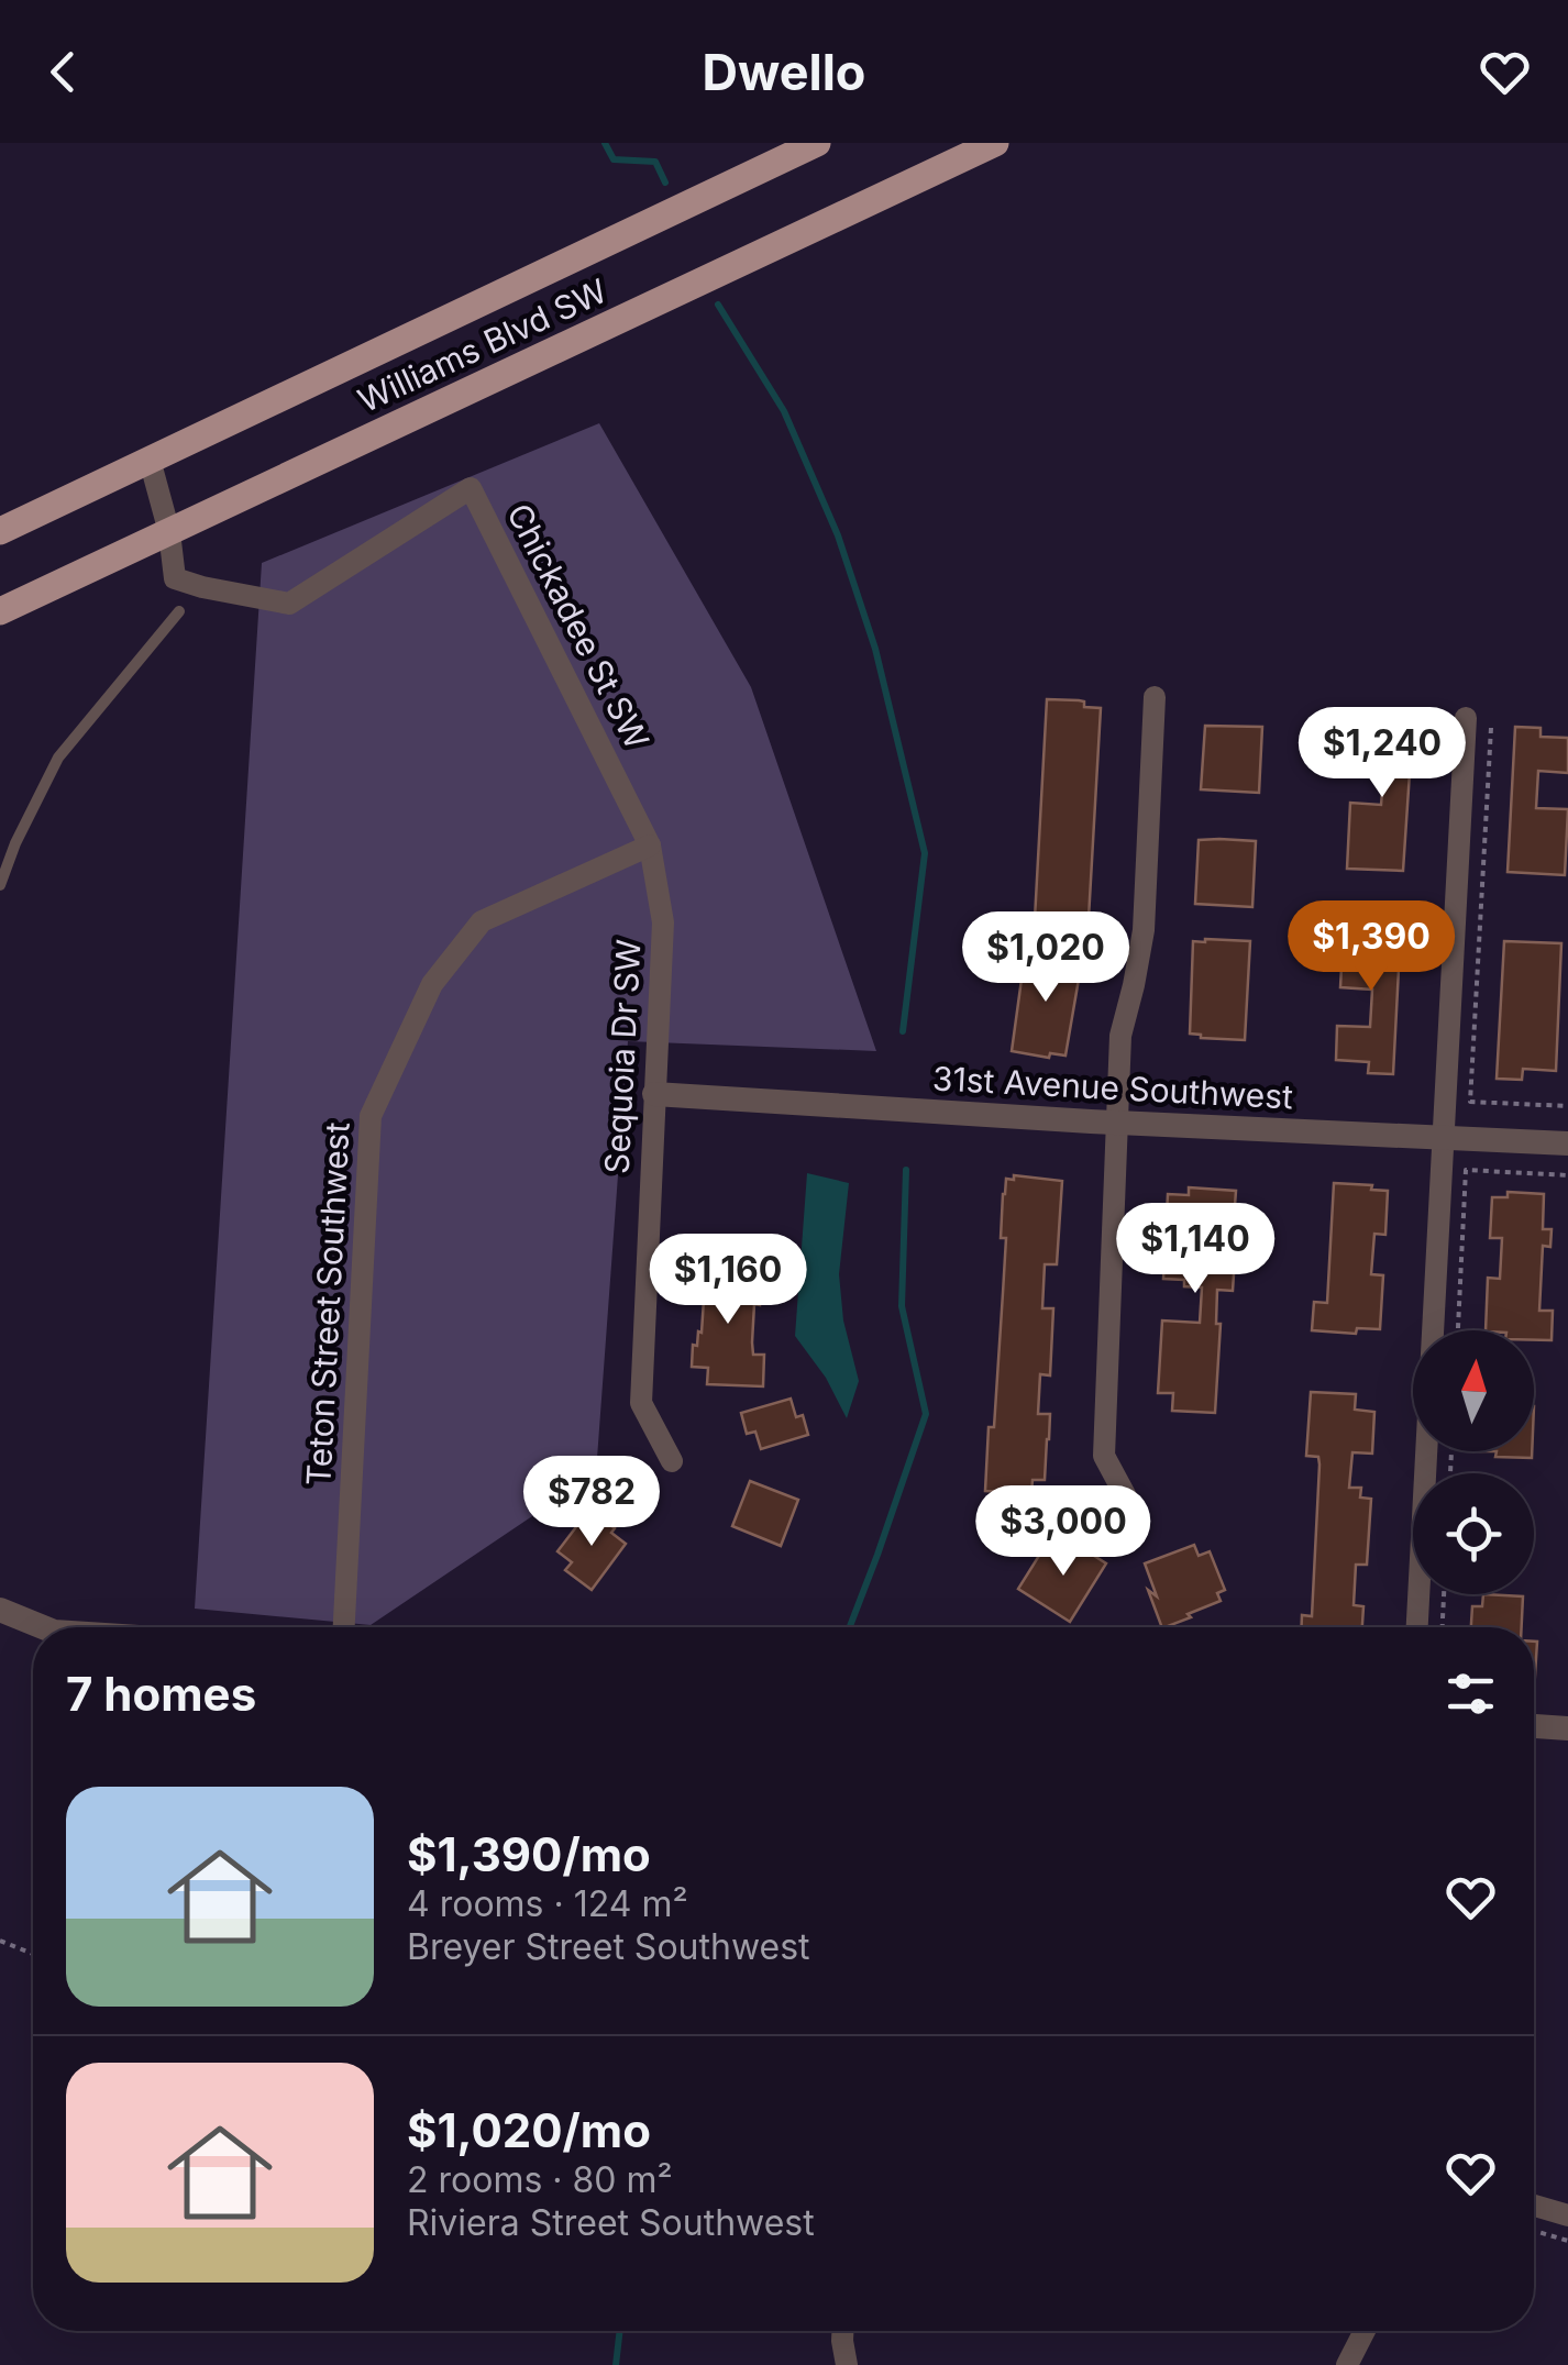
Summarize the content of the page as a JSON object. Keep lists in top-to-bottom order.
{
  "streets": {
    "main road": ["Williams Blvd SW"],
    "street": [
      "Chickadee St SW",
      "Sequoia Dr SW",
      "31st Avenue Southwest",
      "Teton Street Southwest"
    ]
  },
  "crossings": [
    ["Williams Blvd SW", "Chickadee St SW"],
    ["Chickadee St SW", "Sequoia Dr SW"],
    ["Chickadee St SW", "Teton Street Southwest"],
    ["Sequoia Dr SW", "31st Avenue Southwest"],
    ["Sequoia Dr SW", "Teton Street Southwest"]
  ],
  "north": "top",
  "page": {
    "header": "Dwello",
    "price": [
      "$1,240",
      "$1,390",
      "$1,020",
      "$1,140",
      "$1,160",
      "$782",
      "$3,000"
    ],
    "heading": "7 homes",
    "list": [
      {
        "name": "$1,390/mo",
        "note": "4 rooms · 124 m² · Breyer Street Southwest"
      },
      {
        "name": "$1,020/mo",
        "note": "2 rooms · 80 m² · Riviera Street Southwest"
      }
    ]
  }
}
